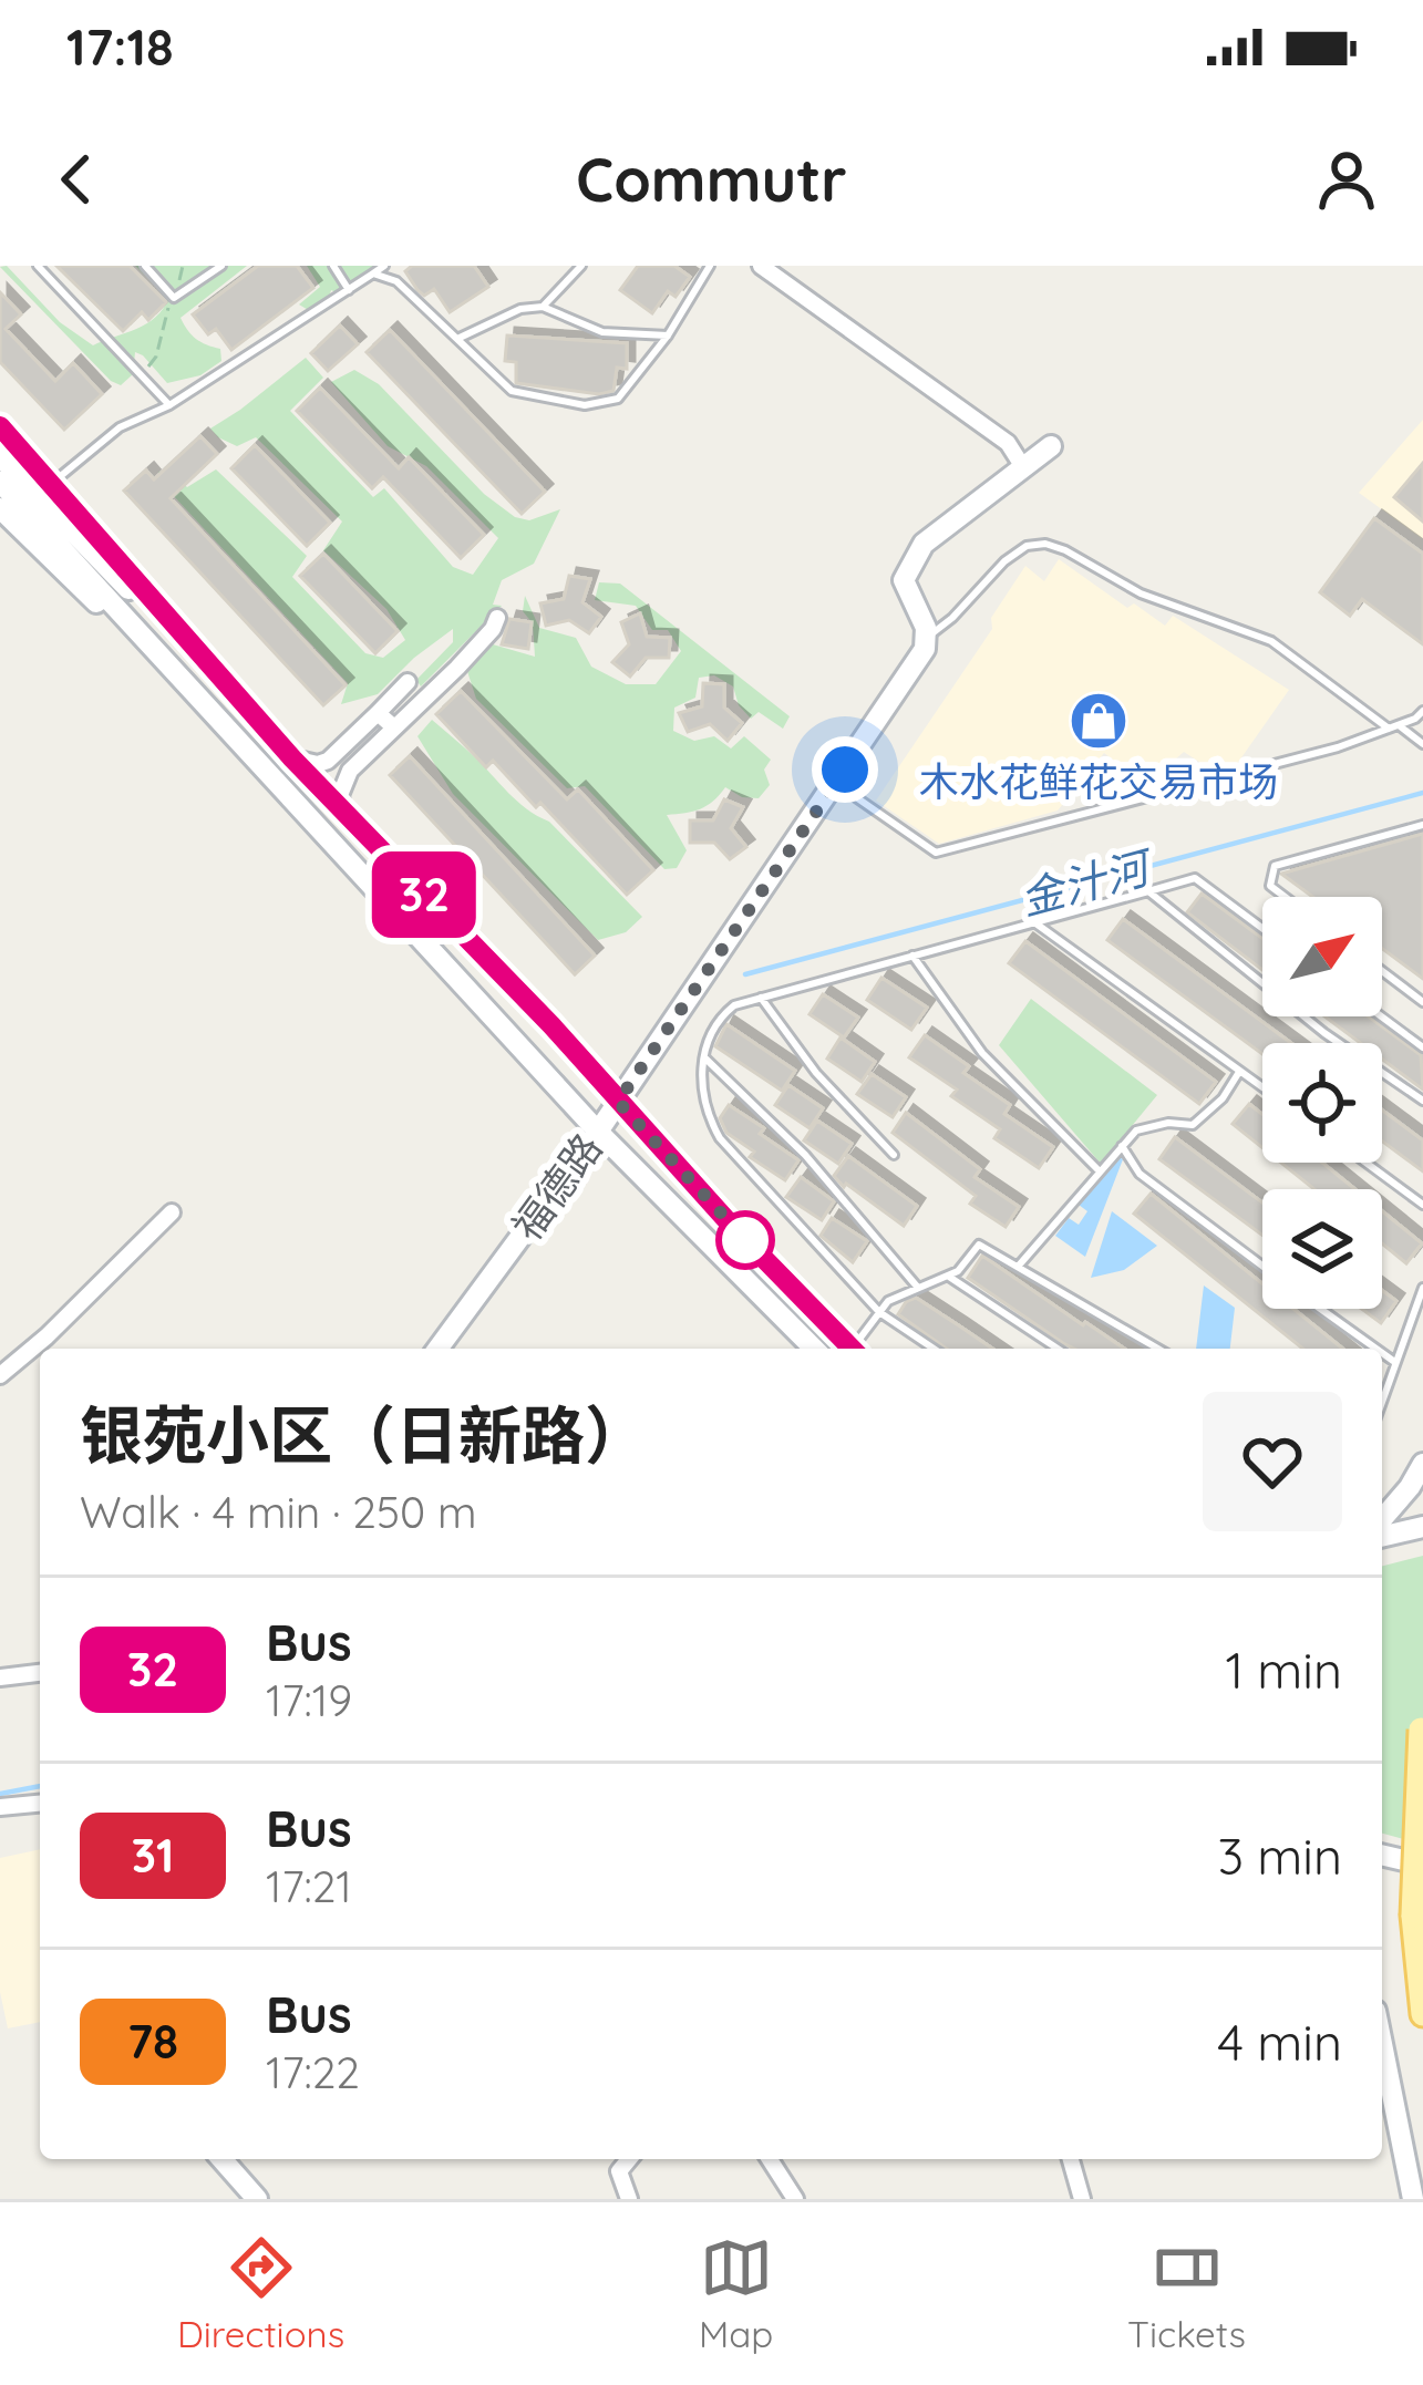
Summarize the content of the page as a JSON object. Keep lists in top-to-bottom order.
{
  "streets": {
    "main road": ["福德路"]
  },
  "water": ["金汁河"],
  "places": {
    "shop": ["木水花鲜花交易市场"]
  },
  "lines": ["bus line 32"],
  "north": "top right",
  "page": {
    "status": "17:18",
    "header": "Commutr",
    "on_map": "32",
    "heading": ["银苑小区（日新路）", "Walk · 4 min · 250 m"],
    "list": [
      {
        "mark": "32",
        "name": "Bus",
        "note": "17:19",
        "value": "1 min"
      },
      {
        "mark": "31",
        "name": "Bus",
        "note": "17:21",
        "value": "3 min"
      },
      {
        "mark": "78",
        "name": "Bus",
        "note": "17:22",
        "value": "4 min"
      }
    ],
    "tabs": ["Directions", "Map", "Tickets"]
  }
}
